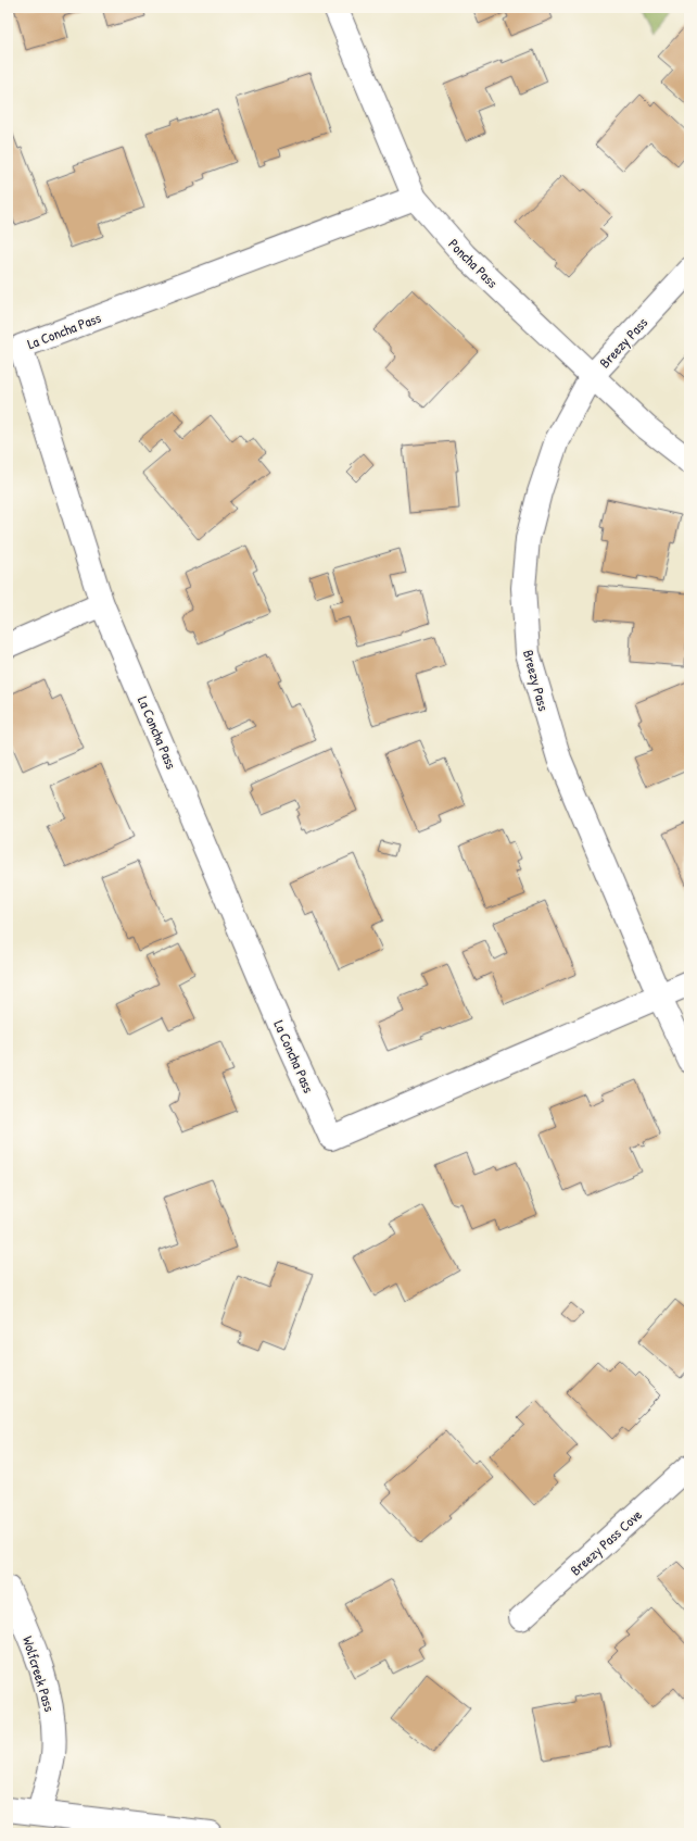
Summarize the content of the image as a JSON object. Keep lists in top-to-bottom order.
{
  "streets": {
    "street": [
      "Poncha Pass",
      "La Concha Pass",
      "Breezy Pass",
      "Breezy Pass Cove",
      "Wolfcreek Pass"
    ]
  },
  "crossings": [
    ["Poncha Pass", "La Concha Pass"],
    ["Poncha Pass", "Breezy Pass"],
    ["La Concha Pass", "Breezy Pass"]
  ]
}
